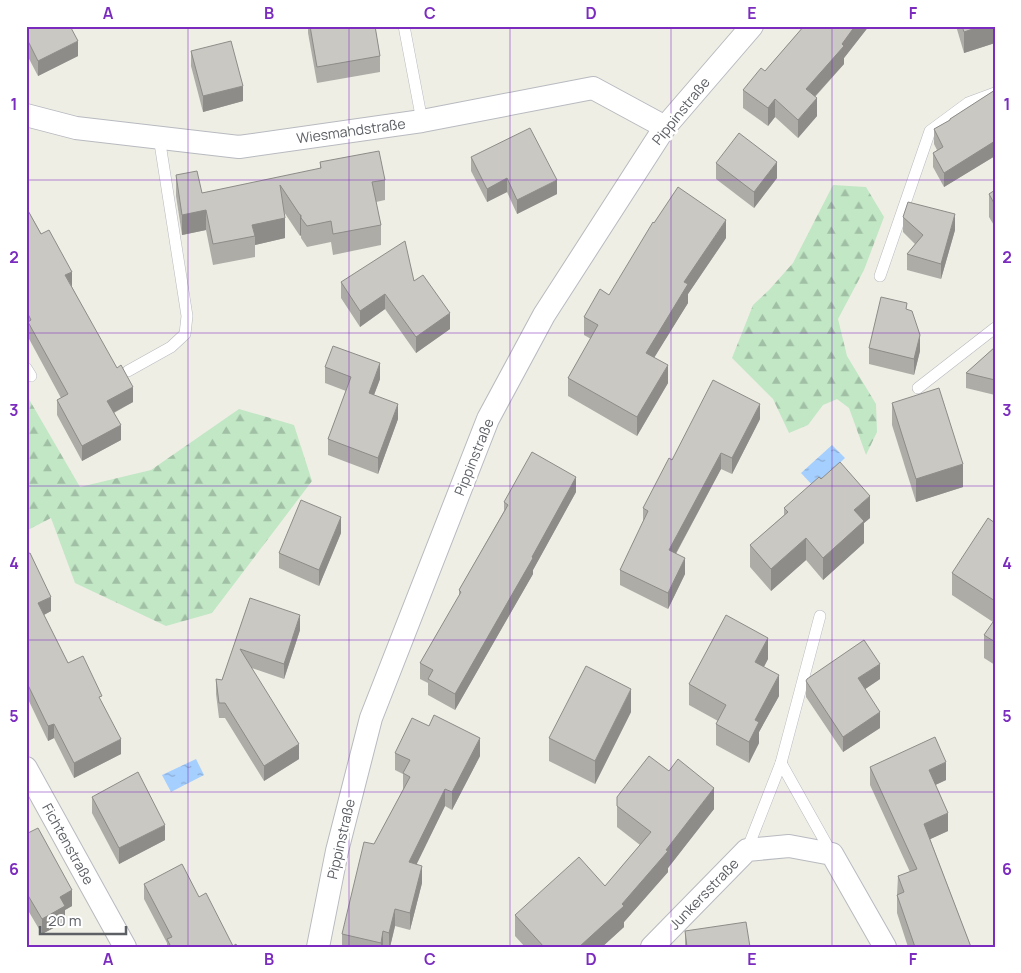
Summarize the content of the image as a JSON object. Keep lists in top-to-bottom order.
{
  "streets": {
    "street": [
      "Pippinstraße",
      "Wiesmahdstraße",
      "Fichtenstraße",
      "Junkersstraße"
    ]
  },
  "crossings": [
    ["Pippinstraße", "Wiesmahdstraße"]
  ],
  "scale_bar": "20 m",
  "grid": {
    "columns": [
      "A",
      "B",
      "C",
      "D",
      "E",
      "F"
    ],
    "rows": [
      "1",
      "2",
      "3",
      "4",
      "5",
      "6"
    ]
  }
}
